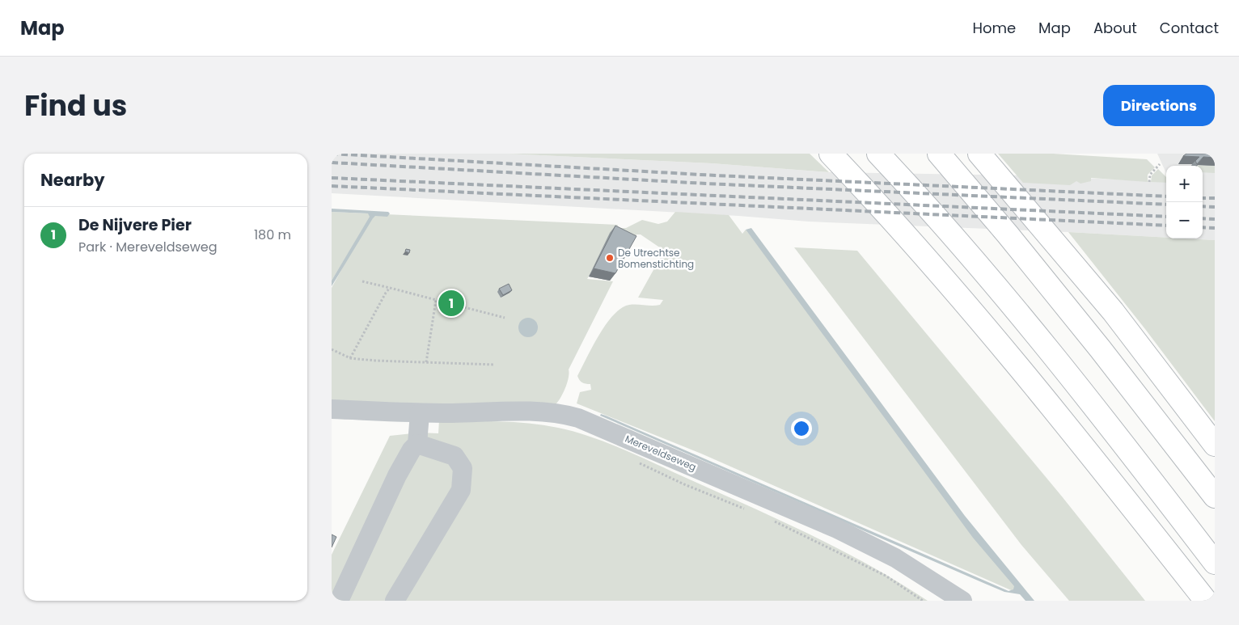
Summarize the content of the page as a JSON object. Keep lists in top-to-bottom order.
{
  "streets": {
    "street": ["Mereveldseweg"]
  },
  "places": ["De Utrechtse Bomenstichting"],
  "page": {
    "header": "Map",
    "nav": [
      "Home",
      "Map",
      "About",
      "Contact"
    ],
    "title": "Find us",
    "buttons": "Directions",
    "heading": "Nearby",
    "map_buttons": ["+", "−"],
    "list": [
      {
        "mark": "1",
        "name": "De Nijvere Pier",
        "note": "Park · Mereveldseweg",
        "value": "180 m"
      }
    ],
    "pins": "1"
  }
}
